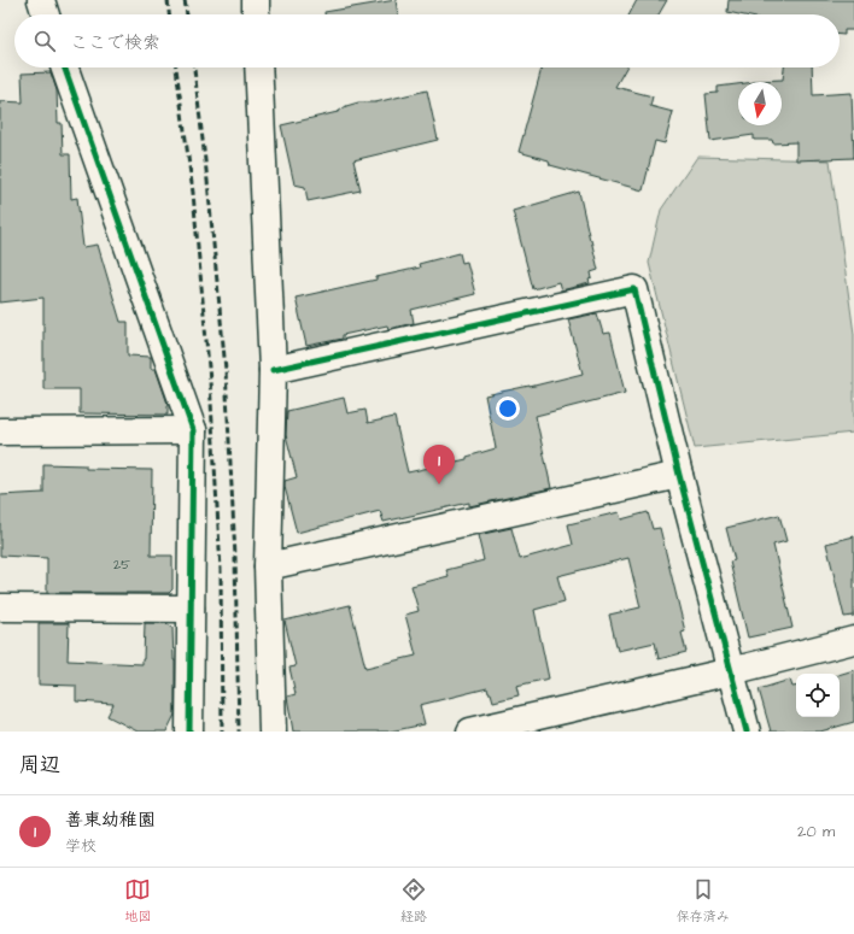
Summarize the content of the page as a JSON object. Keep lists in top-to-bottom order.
{
  "house_numbers": ["25"],
  "north": "bottom",
  "page": {
    "search": "ここで検索",
    "pins": "1",
    "heading": "周辺",
    "list": [
      {
        "mark": "1",
        "name": "善東幼稚園",
        "note": "学校",
        "value": "20 m"
      }
    ],
    "nav": ["地図", "経路", "保存済み"]
  }
}
